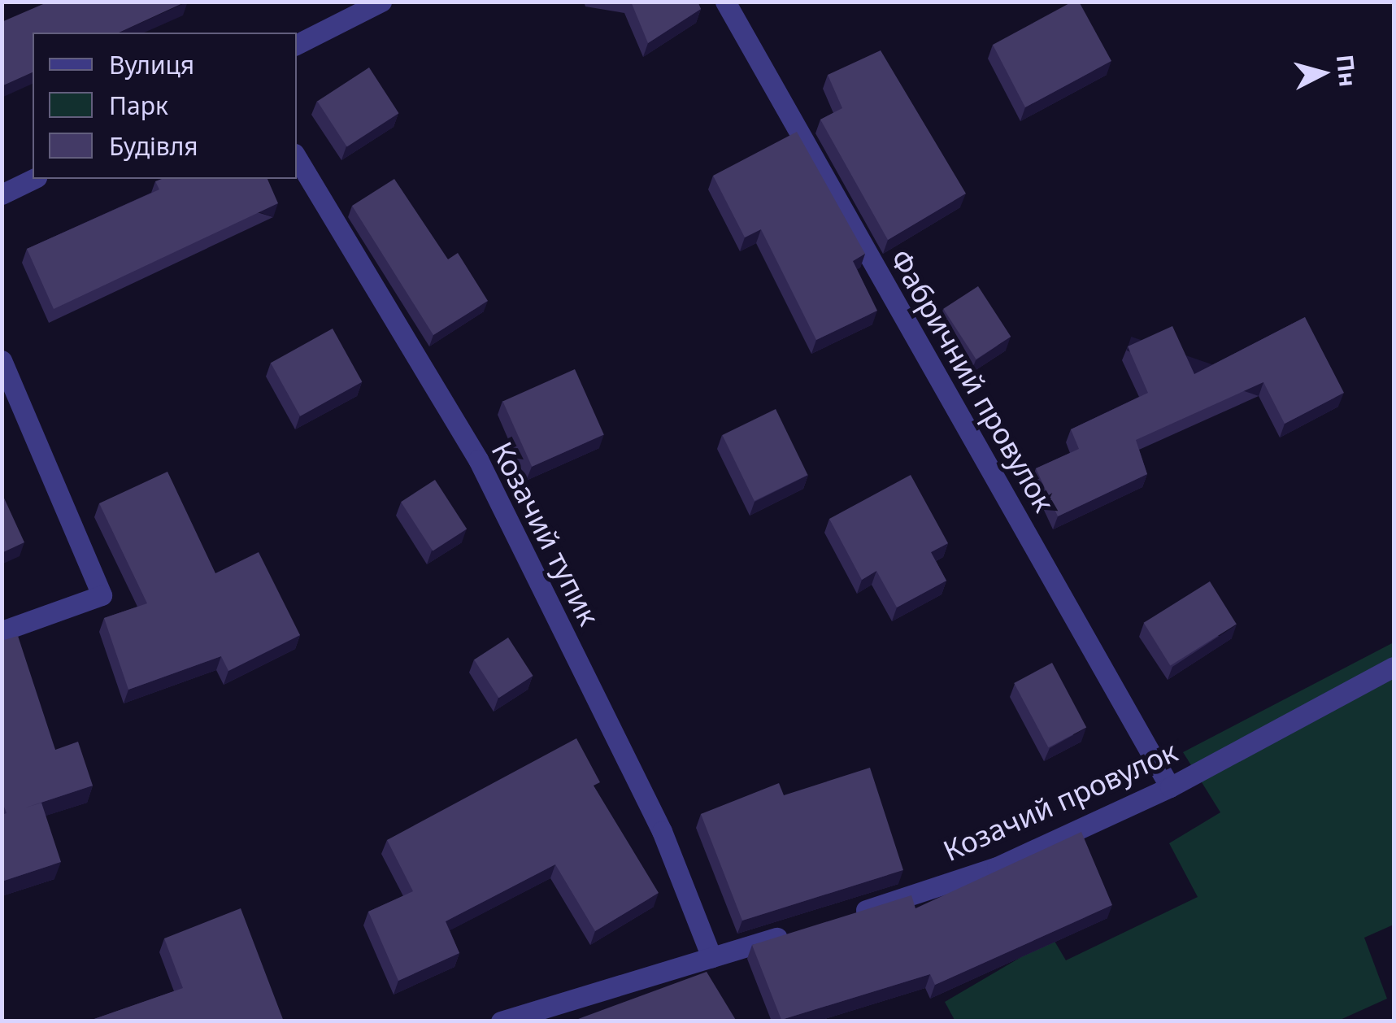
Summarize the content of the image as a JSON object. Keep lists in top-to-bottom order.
{
  "streets": {
    "street": ["Фабричний провулок", "Козачий тупик", "Козачий провулок"]
  },
  "crossings": [
    ["Фабричний провулок", "Козачий провулок"]
  ],
  "legend": ["Вулиця", "Парк", "Будівля"],
  "north": "right"
}
